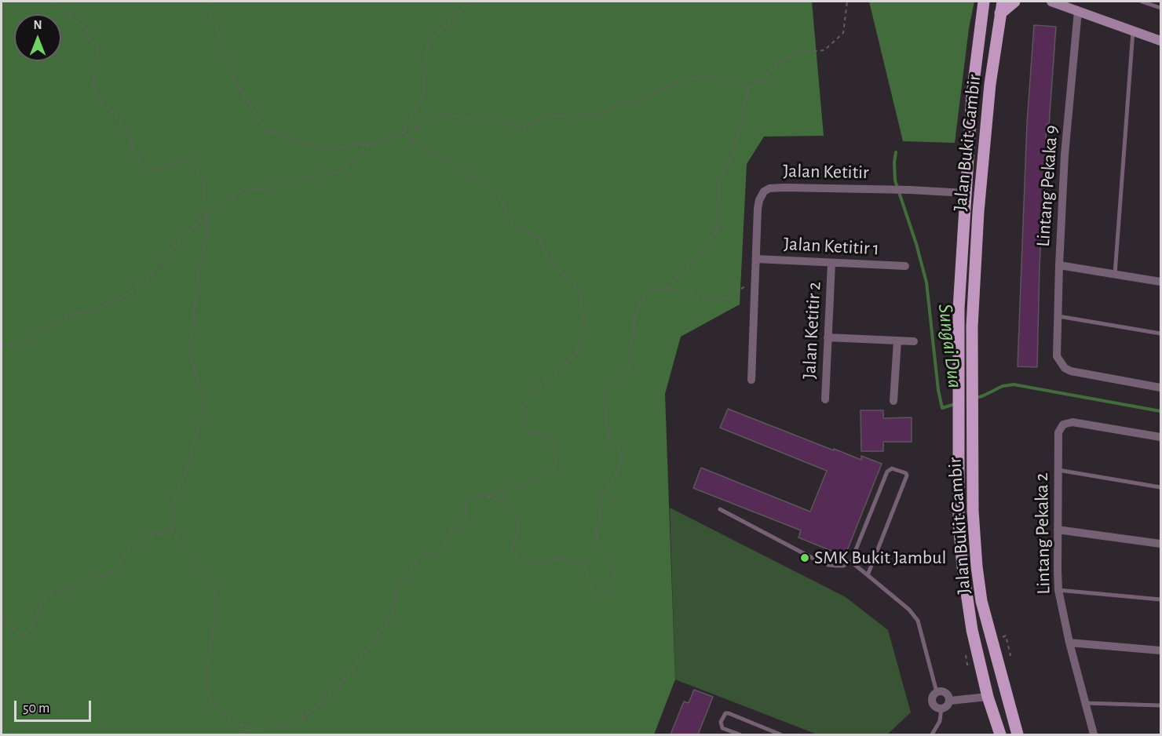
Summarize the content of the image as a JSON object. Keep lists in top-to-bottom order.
{
  "streets": {
    "main road": ["Jalan Bukit Gambir"],
    "street": [
      "Jalan Ketitir",
      "Lintang Pekaka 9",
      "Jalan Ketitir 1",
      "Jalan Ketitir 2",
      "Lintang Pekaka 2"
    ]
  },
  "crossings": [
    ["Jalan Bukit Gambir", "Jalan Ketitir"],
    ["Jalan Ketitir", "Jalan Ketitir 1"],
    ["Jalan Ketitir 1", "Jalan Ketitir 2"]
  ],
  "water": ["Sungai Dua"],
  "places": ["SMK Bukit Jambul"],
  "scale_bar": "50 m",
  "north": "top"
}
